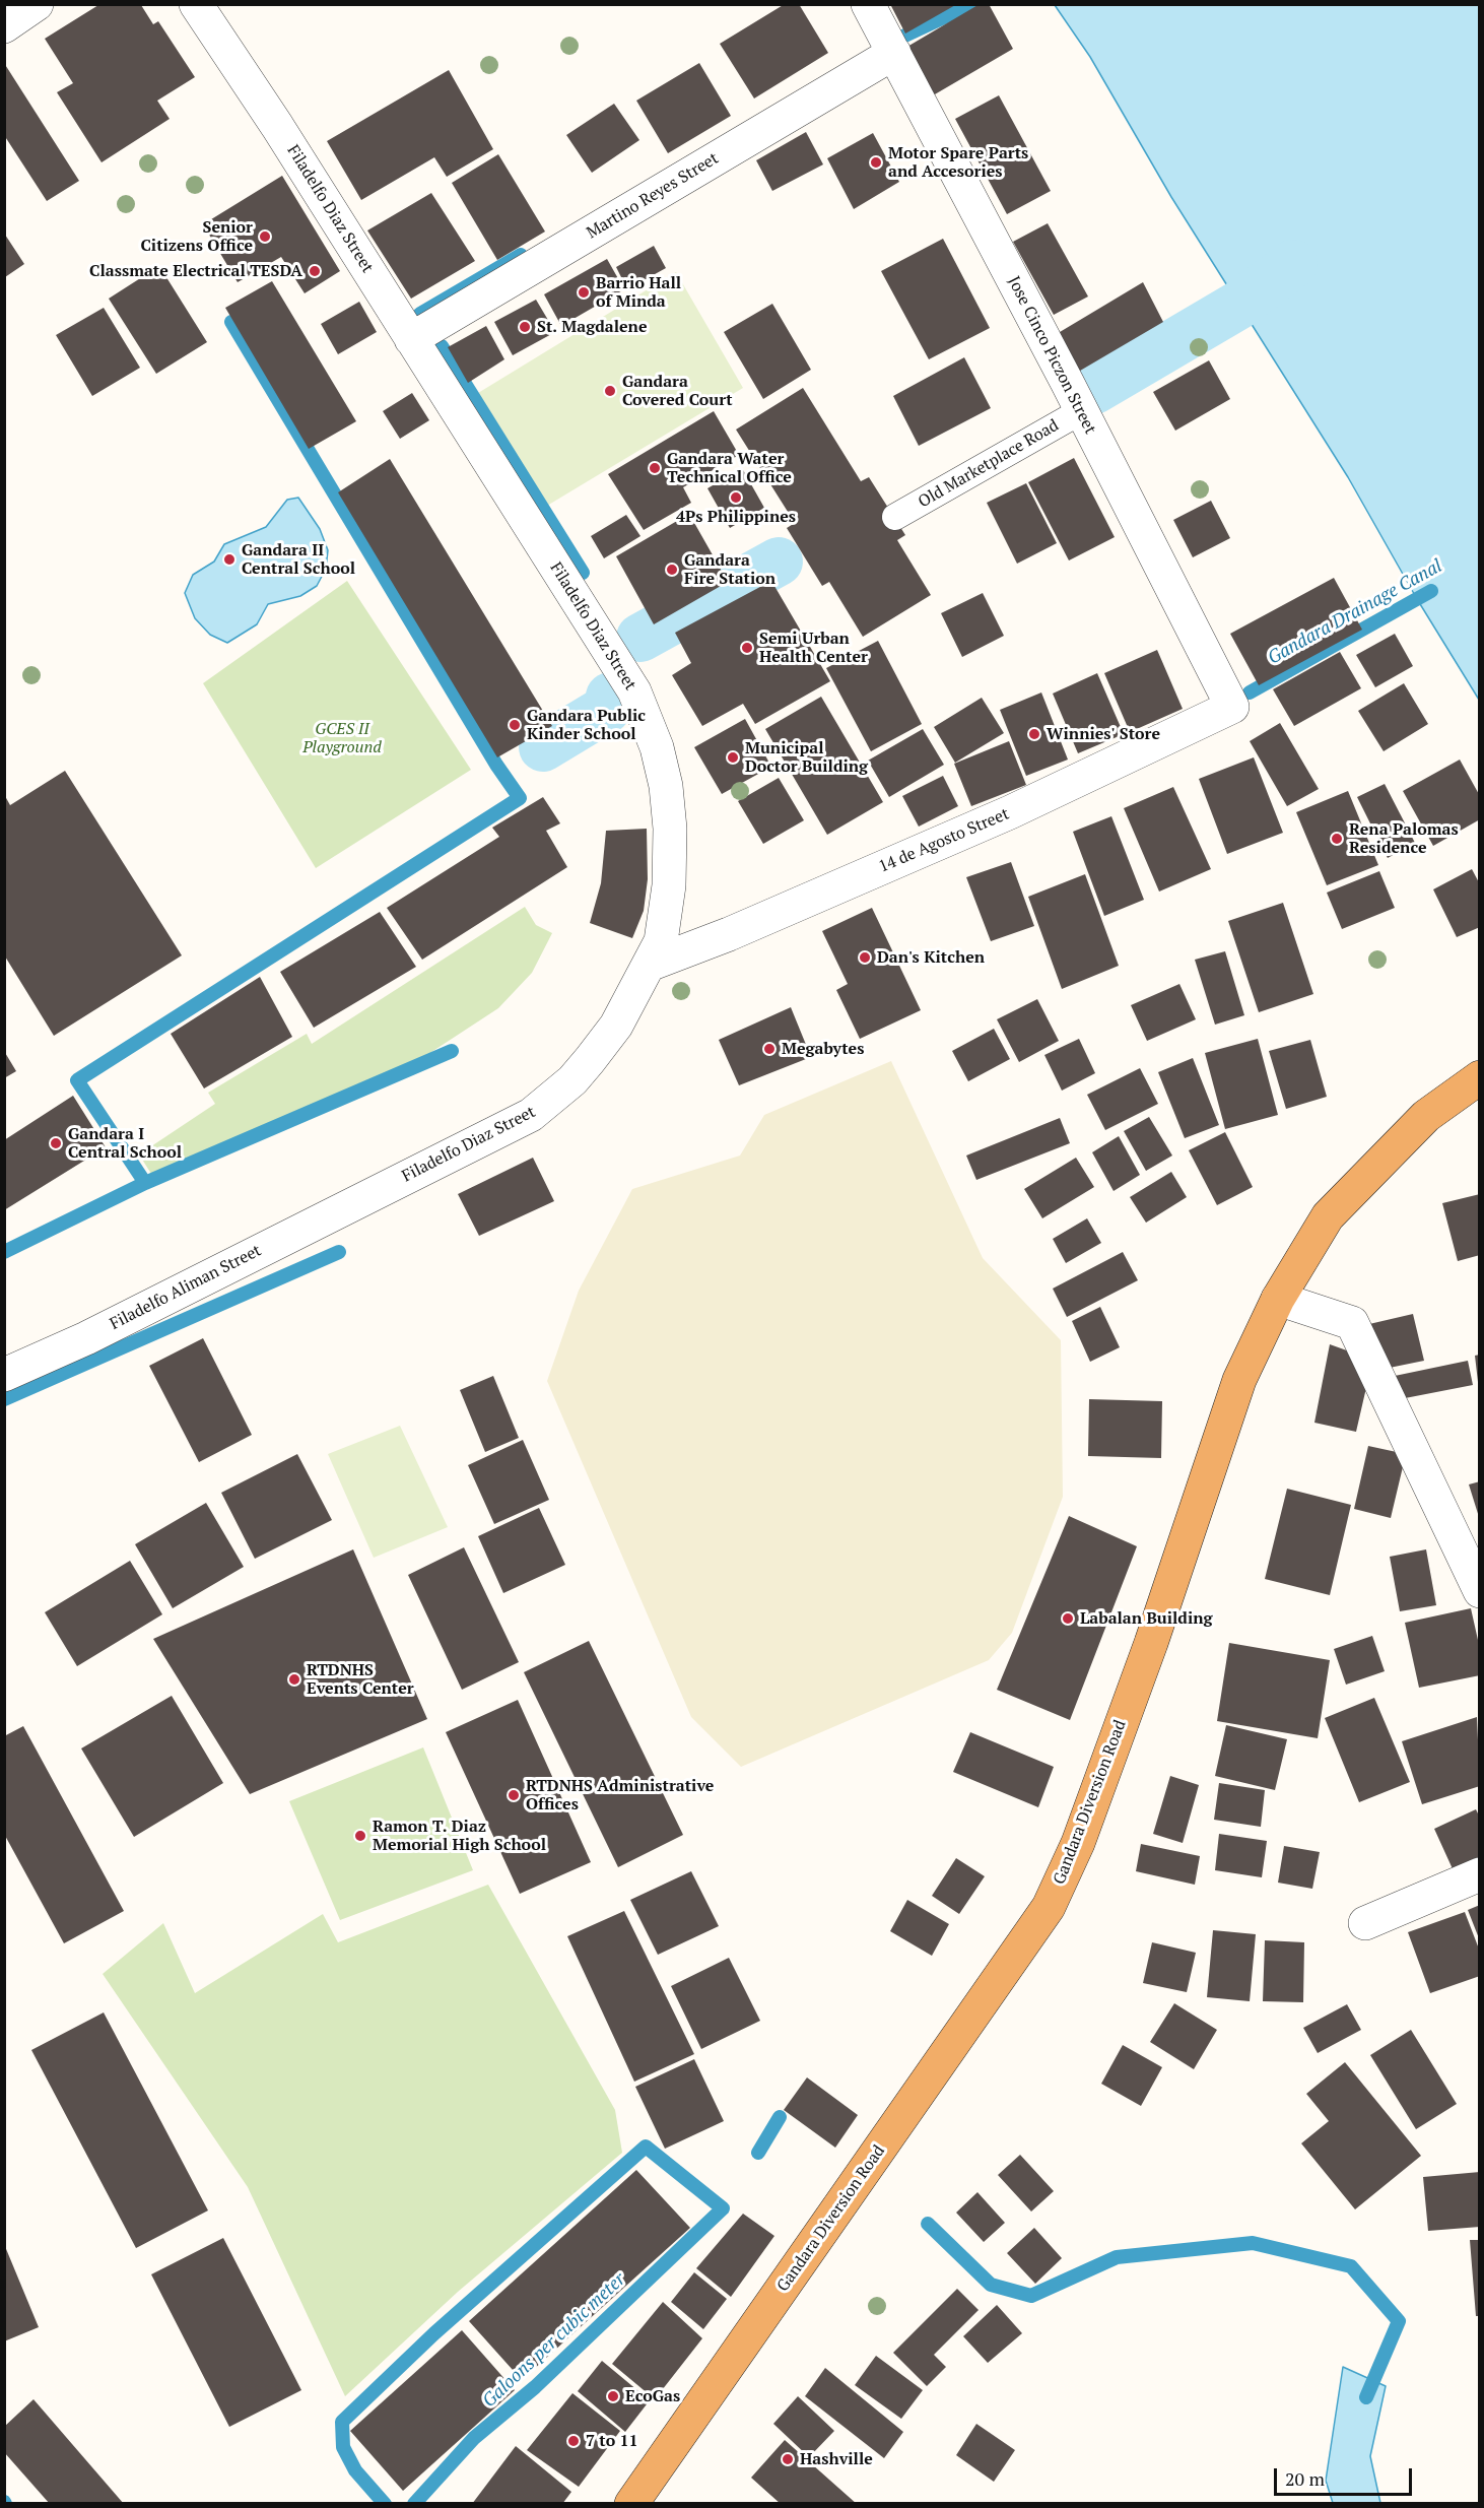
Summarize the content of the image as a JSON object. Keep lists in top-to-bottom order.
{
  "streets": {
    "highway": ["Gandara Diversion Road"],
    "street": [
      "Martino Reyes Street",
      "Filadelfo Diaz Street",
      "Jose Cinco Piczon Street",
      "14 de Agosto Street",
      "Filadelfo Aliman Street"
    ],
    "lane": ["Old Marketplace Road"]
  },
  "crossings": [
    ["Martino Reyes Street", "Filadelfo Diaz Street"],
    ["Martino Reyes Street", "Jose Cinco Piczon Street"],
    ["Filadelfo Diaz Street", "14 de Agosto Street"],
    ["Filadelfo Diaz Street", "Filadelfo Aliman Street"],
    ["Jose Cinco Piczon Street", "Old Marketplace Road"],
    ["Jose Cinco Piczon Street", "14 de Agosto Street"]
  ],
  "water": ["Gandara Drainage Canal", "Galoons per cubic meter"],
  "parks": ["GCES II Playground"],
  "places": [
    "Motor Spare Parts and Accesories",
    "Senior Citizens Office",
    "Classmate Electrical TESDA",
    "Barrio Hall of Minda",
    "St. Magdalene",
    "Gandara Covered Court",
    "Gandara Water Technical Office",
    "4Ps Philippines",
    "Gandara II Central School",
    "Gandara Fire Station",
    "Semi Urban Health Center",
    "Gandara Public Kinder School",
    "Winnies' Store",
    "Municipal Doctor Building",
    "Rena Palomas Residence",
    "Dan's Kitchen",
    "Megabytes",
    "Gandara I Central School",
    "Labalan Building",
    "RTDNHS Events Center",
    "RTDNHS Administrative Offices",
    "Ramon T. Diaz Memorial High School",
    "EcoGas",
    "7 to 11",
    "Hashville"
  ],
  "scale_bar": "20 m"
}
